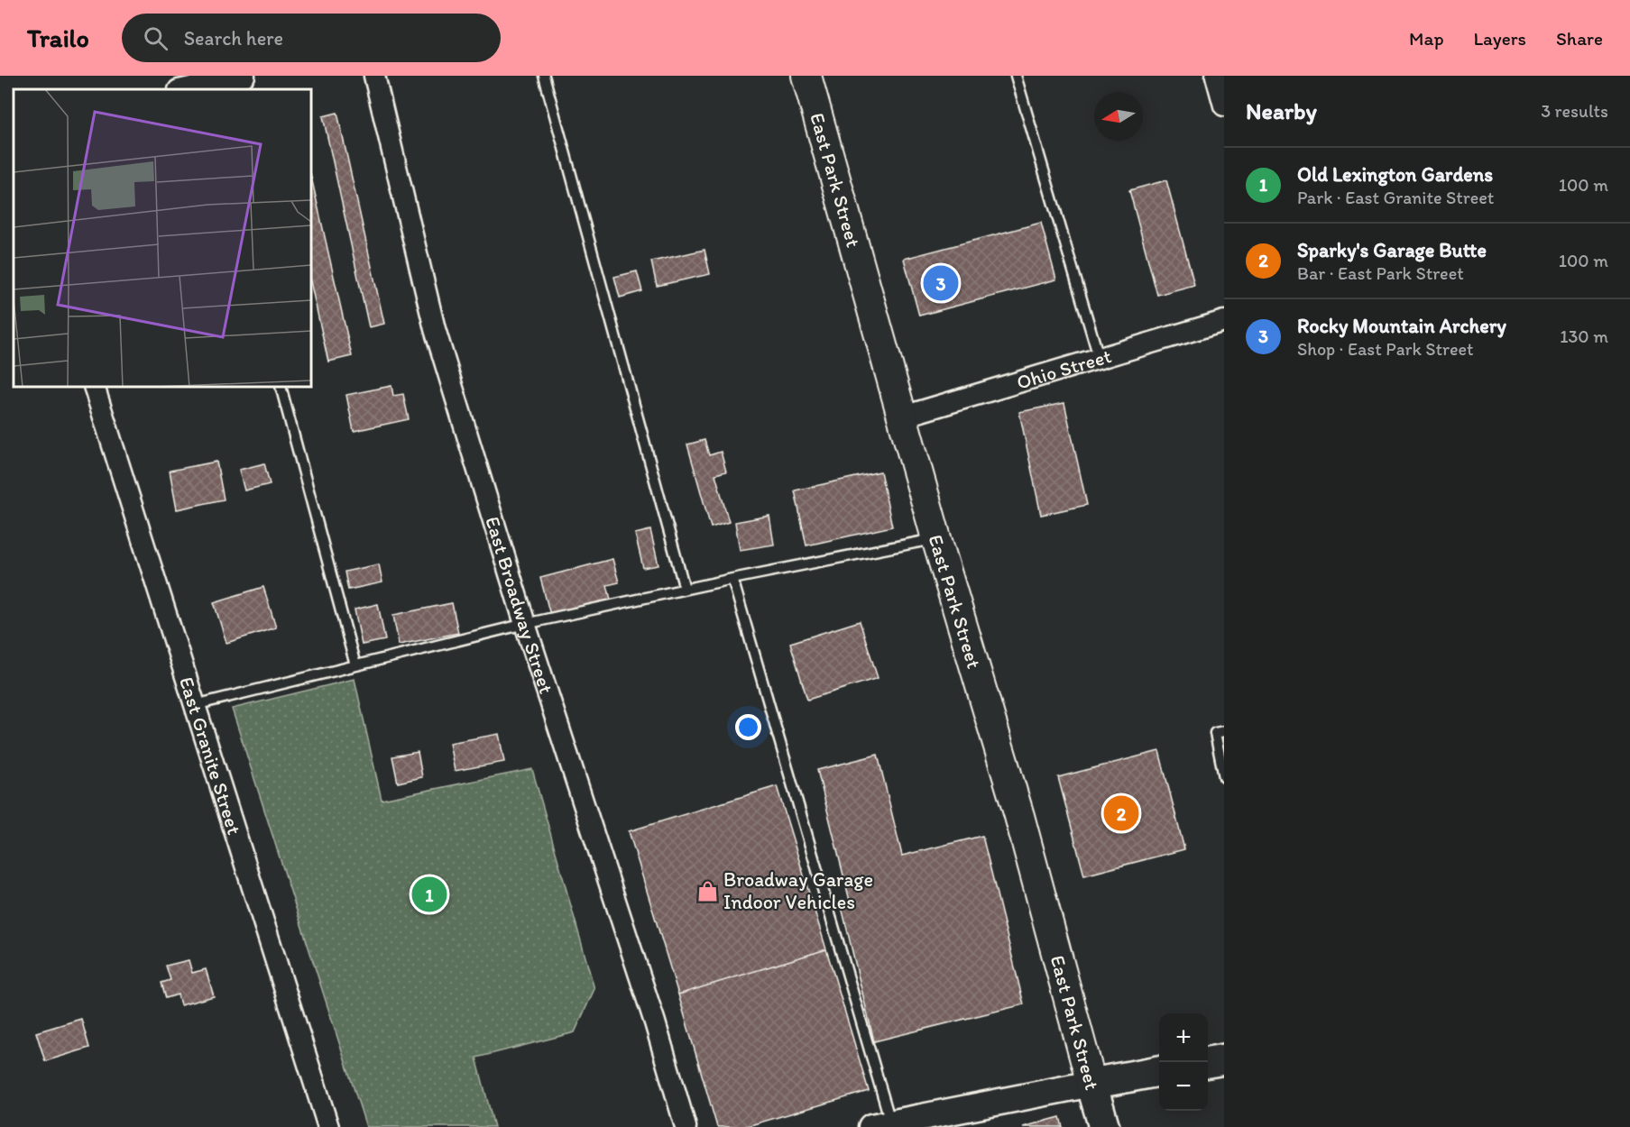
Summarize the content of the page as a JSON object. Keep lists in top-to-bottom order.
{
  "streets": {
    "main road": ["East Park Street"],
    "street": ["Ohio Street", "East Broadway Street", "East Granite Street"]
  },
  "crossings": [
    ["East Park Street", "Ohio Street"]
  ],
  "places": {
    "shop": ["Broadway Garage Indoor Vehicles"]
  },
  "north": "left",
  "page": {
    "header": "Trailo",
    "search": "Search here",
    "nav": ["Map", "Layers", "Share"],
    "heading": ["Nearby", "3 results"],
    "list": [
      {
        "mark": "1",
        "name": "Old Lexington Gardens",
        "note": "Park · East Granite Street",
        "value": "100 m"
      },
      {
        "mark": "2",
        "name": "Sparky's Garage Butte",
        "note": "Bar · East Park Street",
        "value": "100 m"
      },
      {
        "mark": "3",
        "name": "Rocky Mountain Archery",
        "note": "Shop · East Park Street",
        "value": "130 m"
      }
    ],
    "pins": ["3", "2", "1"],
    "map_buttons": ["+", "−"]
  }
}
